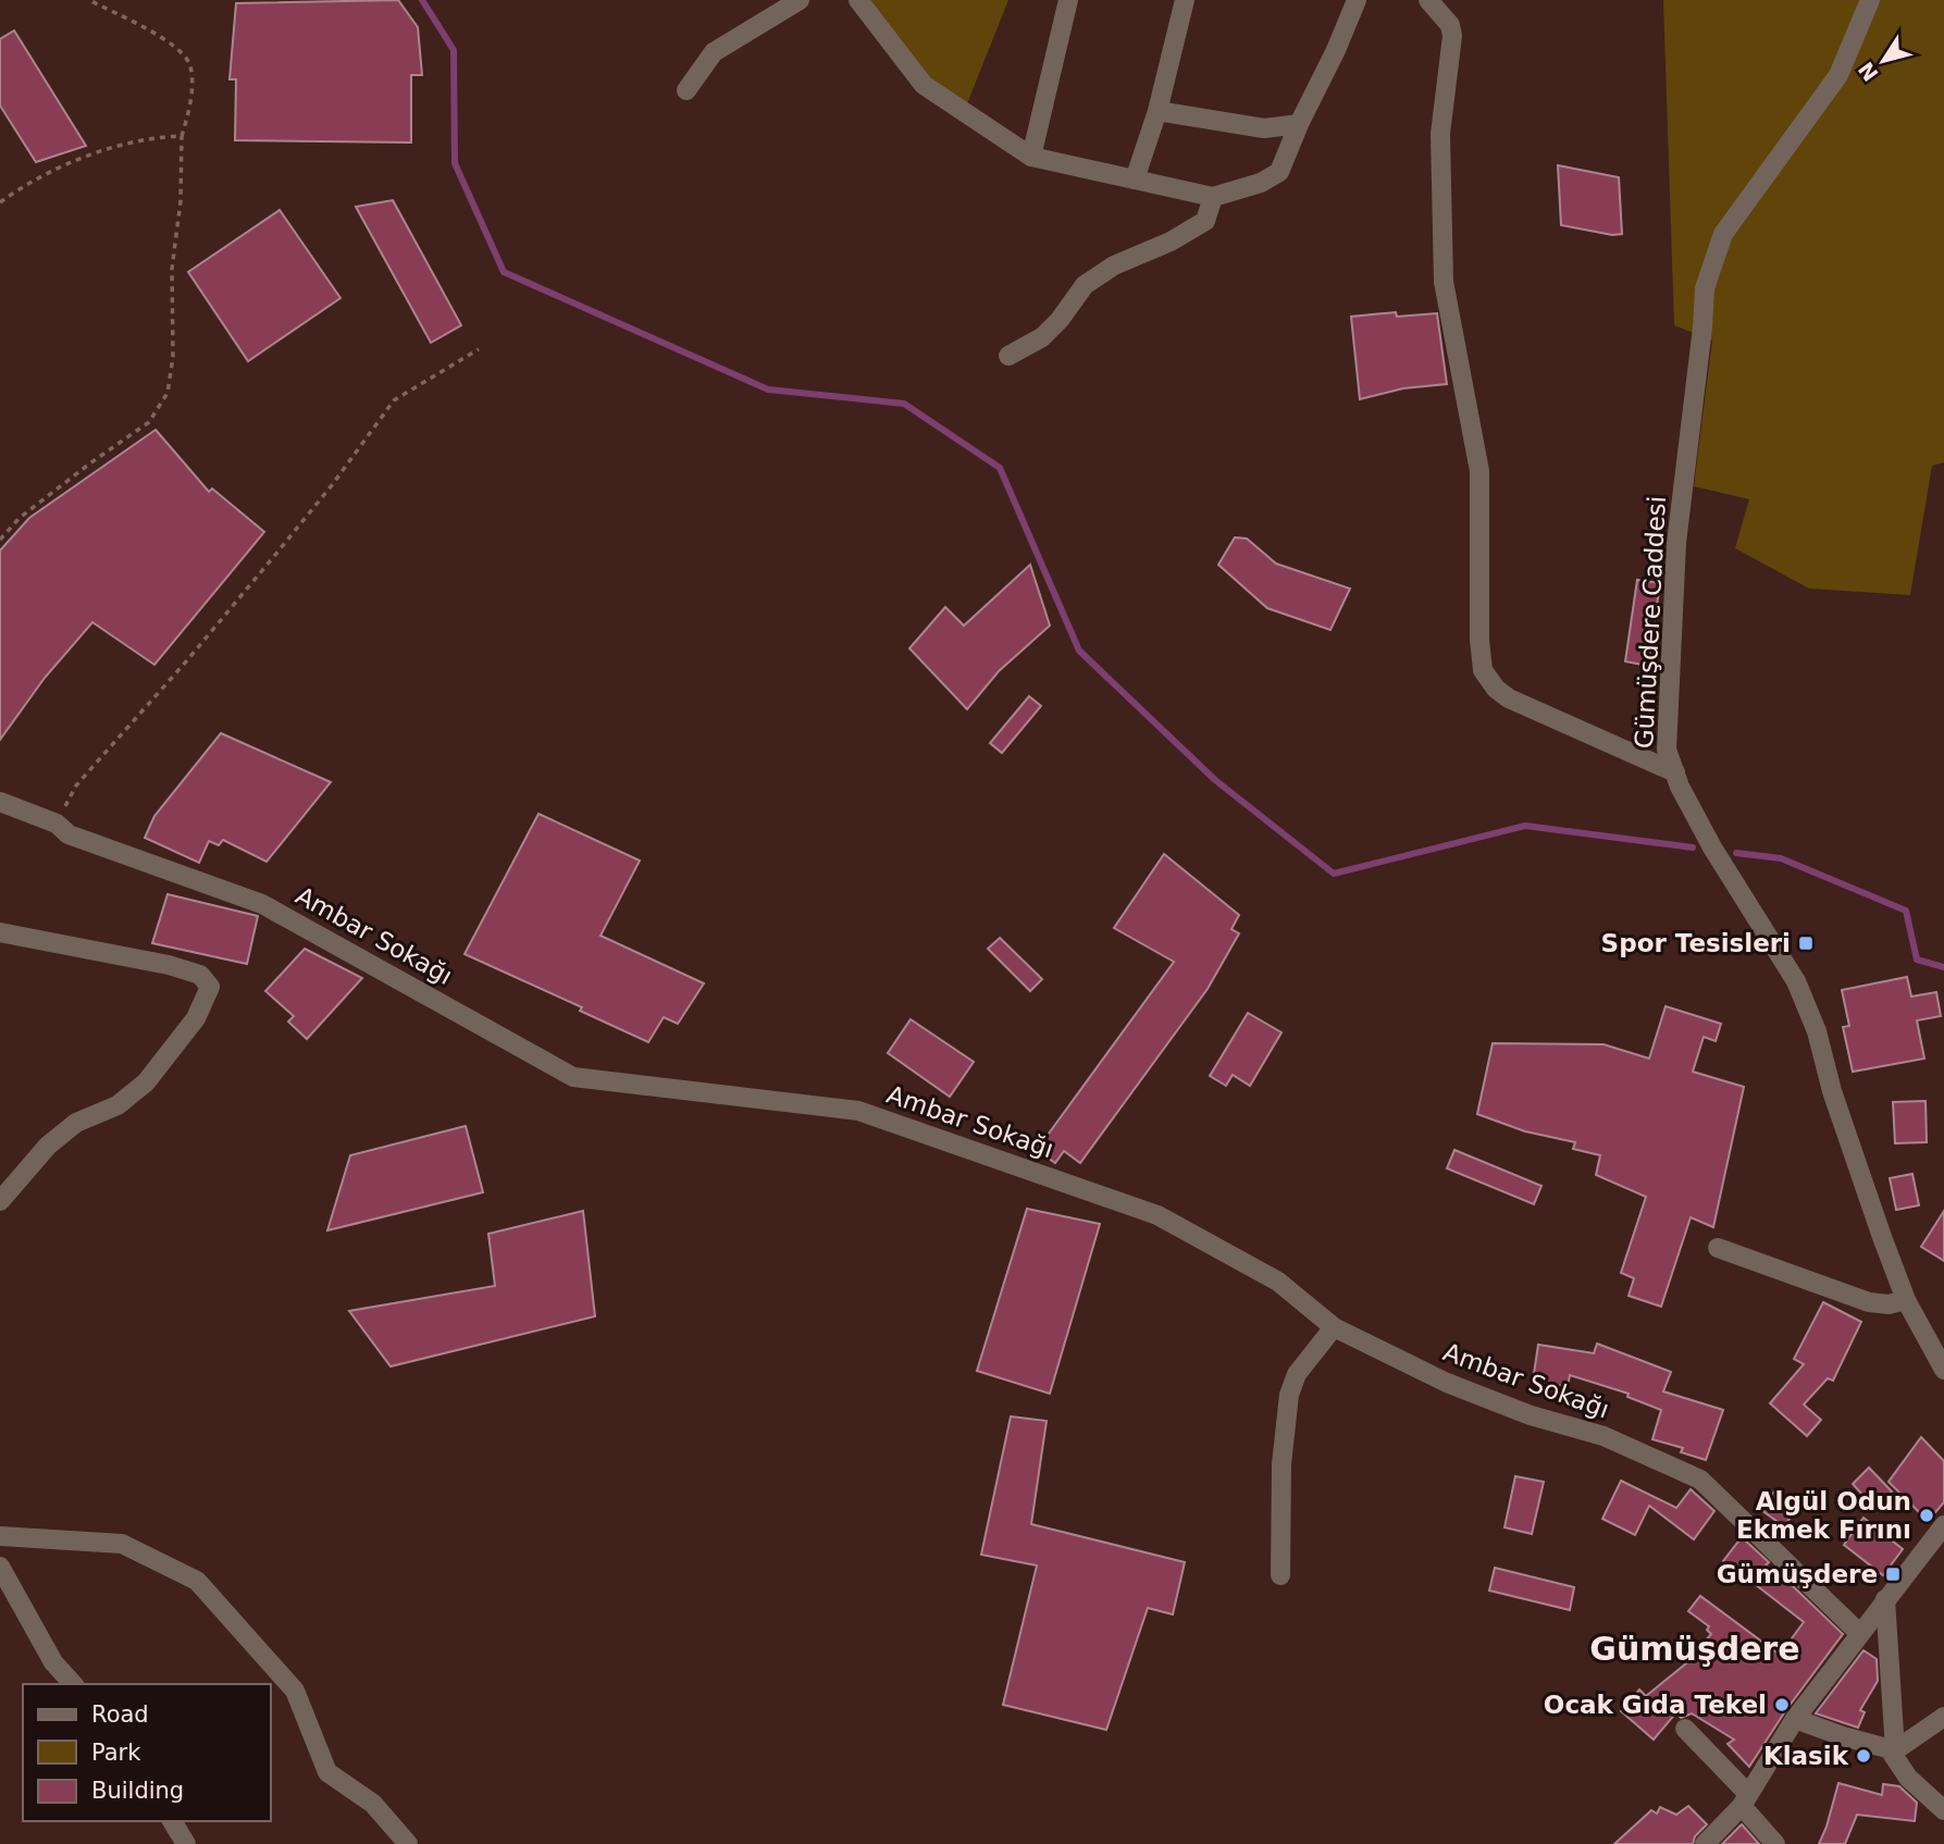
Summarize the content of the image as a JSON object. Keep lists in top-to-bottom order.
{
  "streets": {
    "street": ["Gümüşdere Caddesi", "Ambar Sokağı"]
  },
  "districts": ["Gümüşdere"],
  "places": {
    "transit": ["Spor Tesisleri", "Gümüşdere"],
    "other": ["Algül Odun Ekmek Fırını", "Ocak Gıda Tekel", "Klasik"]
  },
  "legend": ["Road", "Park", "Building"],
  "north": "bottom left"
}
